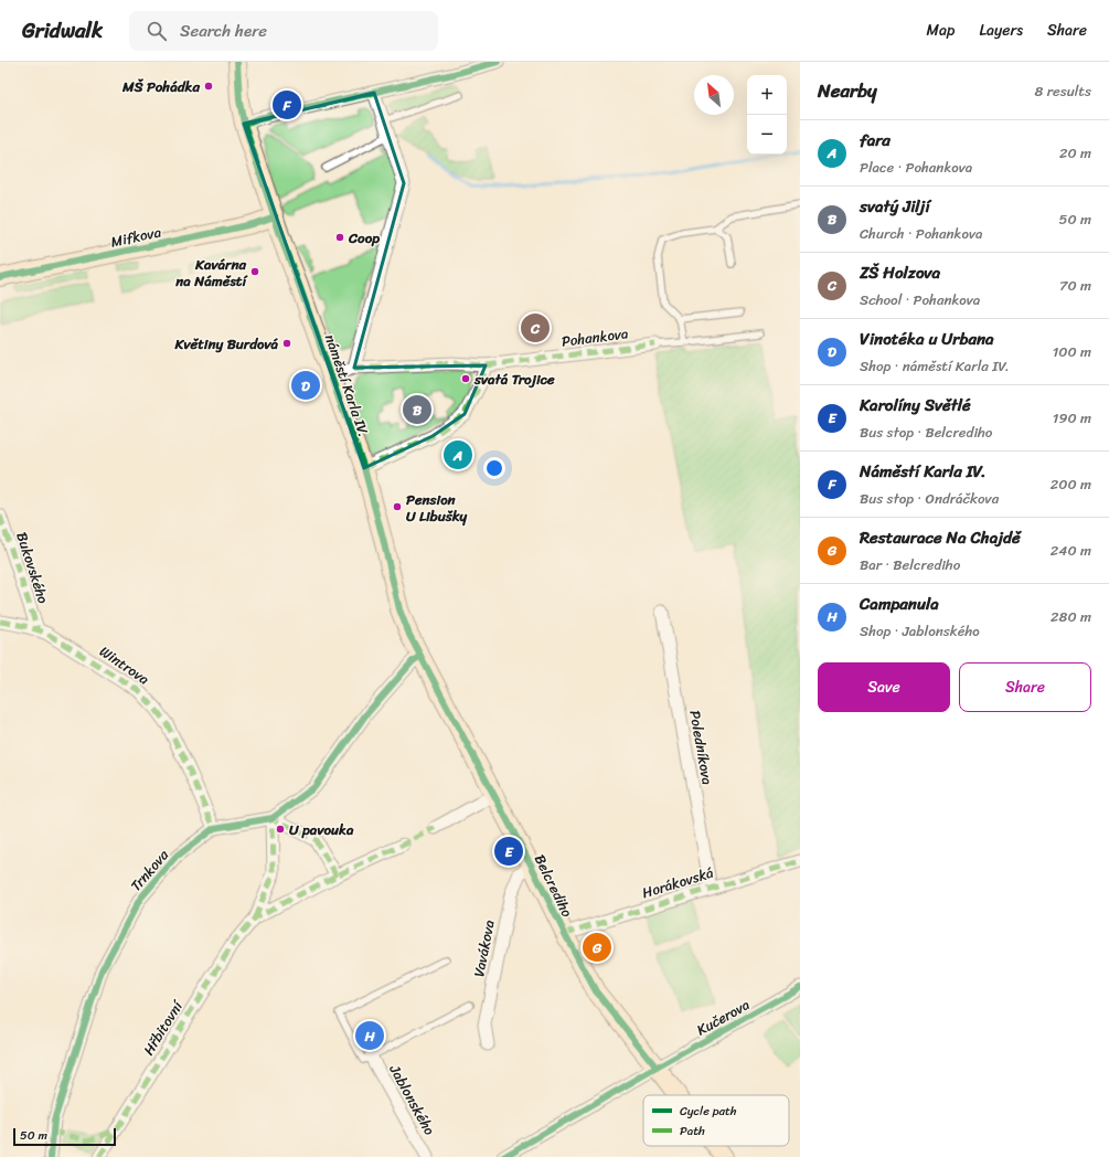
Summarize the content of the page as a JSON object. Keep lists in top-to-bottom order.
{
  "streets": {
    "street": [
      "Mifkova",
      "Pohankova",
      "náměstí Karla IV.",
      "Bukovského",
      "Wintrova",
      "Poledníkova",
      "Trnkova",
      "Horákovská",
      "Belcrediho",
      "Vavákova",
      "Kučerova",
      "Hřbitovní",
      "Jablonského"
    ]
  },
  "crossings": [
    ["Mifkova", "náměstí Karla IV."],
    ["Pohankova", "náměstí Karla IV."],
    ["náměstí Karla IV.", "Trnkova"],
    ["náměstí Karla IV.", "Belcrediho"],
    ["Bukovského", "Wintrova"],
    ["Wintrova", "Trnkova"],
    ["Poledníkova", "Horákovská"],
    ["Trnkova", "Belcrediho"],
    ["Trnkova", "Hřbitovní"],
    ["Horákovská", "Belcrediho"],
    ["Belcrediho", "Vavákova"],
    ["Belcrediho", "Kučerova"]
  ],
  "places": [
    "MŠ Pohádka",
    "Coop",
    "Kavárna na Náměstí",
    "Květiny Burdová",
    "svatá Trojice",
    "Pension U Libušky",
    "U pavouka"
  ],
  "legend": ["Cycle path", "Path"],
  "scale_bar": "50 m",
  "north": "top left",
  "page": {
    "header": "Gridwalk",
    "search": "Search here",
    "nav": ["Map", "Layers", "Share"],
    "heading": ["Nearby", "8 results"],
    "map_buttons": ["+", "−"],
    "pins": [
      "F",
      "C",
      "D",
      "B",
      "A",
      "E",
      "G",
      "H"
    ],
    "list": [
      {
        "mark": "A",
        "name": "fara",
        "note": "Place · Pohankova",
        "value": "20 m"
      },
      {
        "mark": "B",
        "name": "svatý Jiljí",
        "note": "Church · Pohankova",
        "value": "50 m"
      },
      {
        "mark": "C",
        "name": "ZŠ Holzova",
        "note": "School · Pohankova",
        "value": "70 m"
      },
      {
        "mark": "D",
        "name": "Vinotéka u Urbana",
        "note": "Shop · náměstí Karla IV.",
        "value": "100 m"
      },
      {
        "mark": "E",
        "name": "Karolíny Světlé",
        "note": "Bus stop · Belcrediho",
        "value": "190 m"
      },
      {
        "mark": "F",
        "name": "Náměstí Karla IV.",
        "note": "Bus stop · Ondráčkova",
        "value": "200 m"
      },
      {
        "mark": "G",
        "name": "Restaurace Na Chajdě",
        "note": "Bar · Belcrediho",
        "value": "240 m"
      },
      {
        "mark": "H",
        "name": "Campanula",
        "note": "Shop · Jablonského",
        "value": "280 m"
      }
    ],
    "buttons": ["Save", "Share"],
    "scale": "50 m"
  }
}
